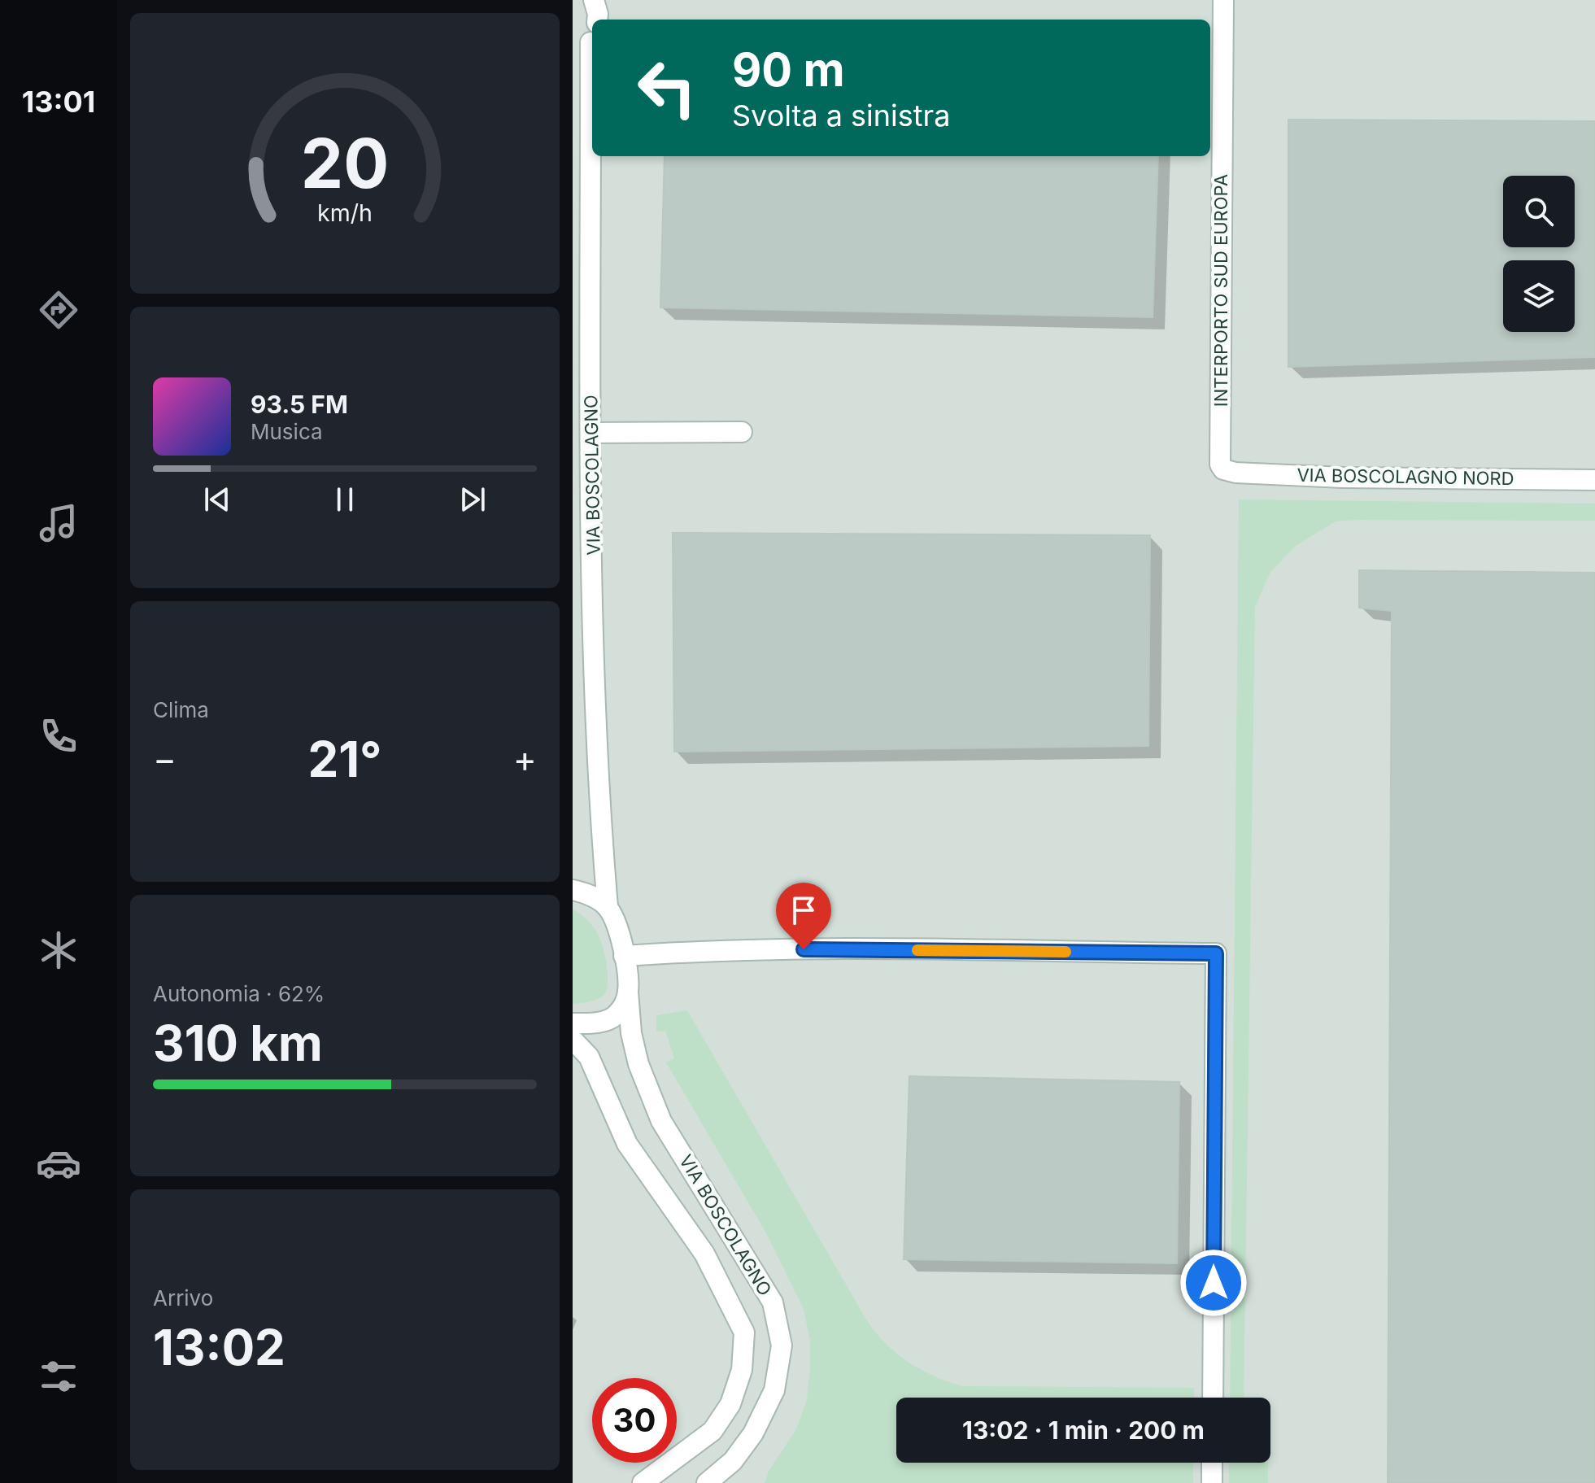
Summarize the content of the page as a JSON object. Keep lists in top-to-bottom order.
{
  "streets": {
    "street": ["INTERPORTO SUD EUROPA", "VIA BOSCOLAGNO", "VIA BOSCOLAGNO NORD"]
  },
  "crossings": [
    ["INTERPORTO SUD EUROPA", "VIA BOSCOLAGNO NORD"]
  ],
  "page": {
    "tabs": "13:01",
    "turn": ["90 m", "Svolta a sinistra"],
    "song": ["93.5 FM", "Musica"],
    "tile": [
      "Clima",
      ["Autonomia · 62%", "310 km"],
      ["Arrivo", "13:02"]
    ],
    "heat": ["−", "21°", "+"],
    "limit": "30",
    "trip": "13:02 · 1 min · 200 m",
    "gauge": ["20", "km/h"]
  }
}
